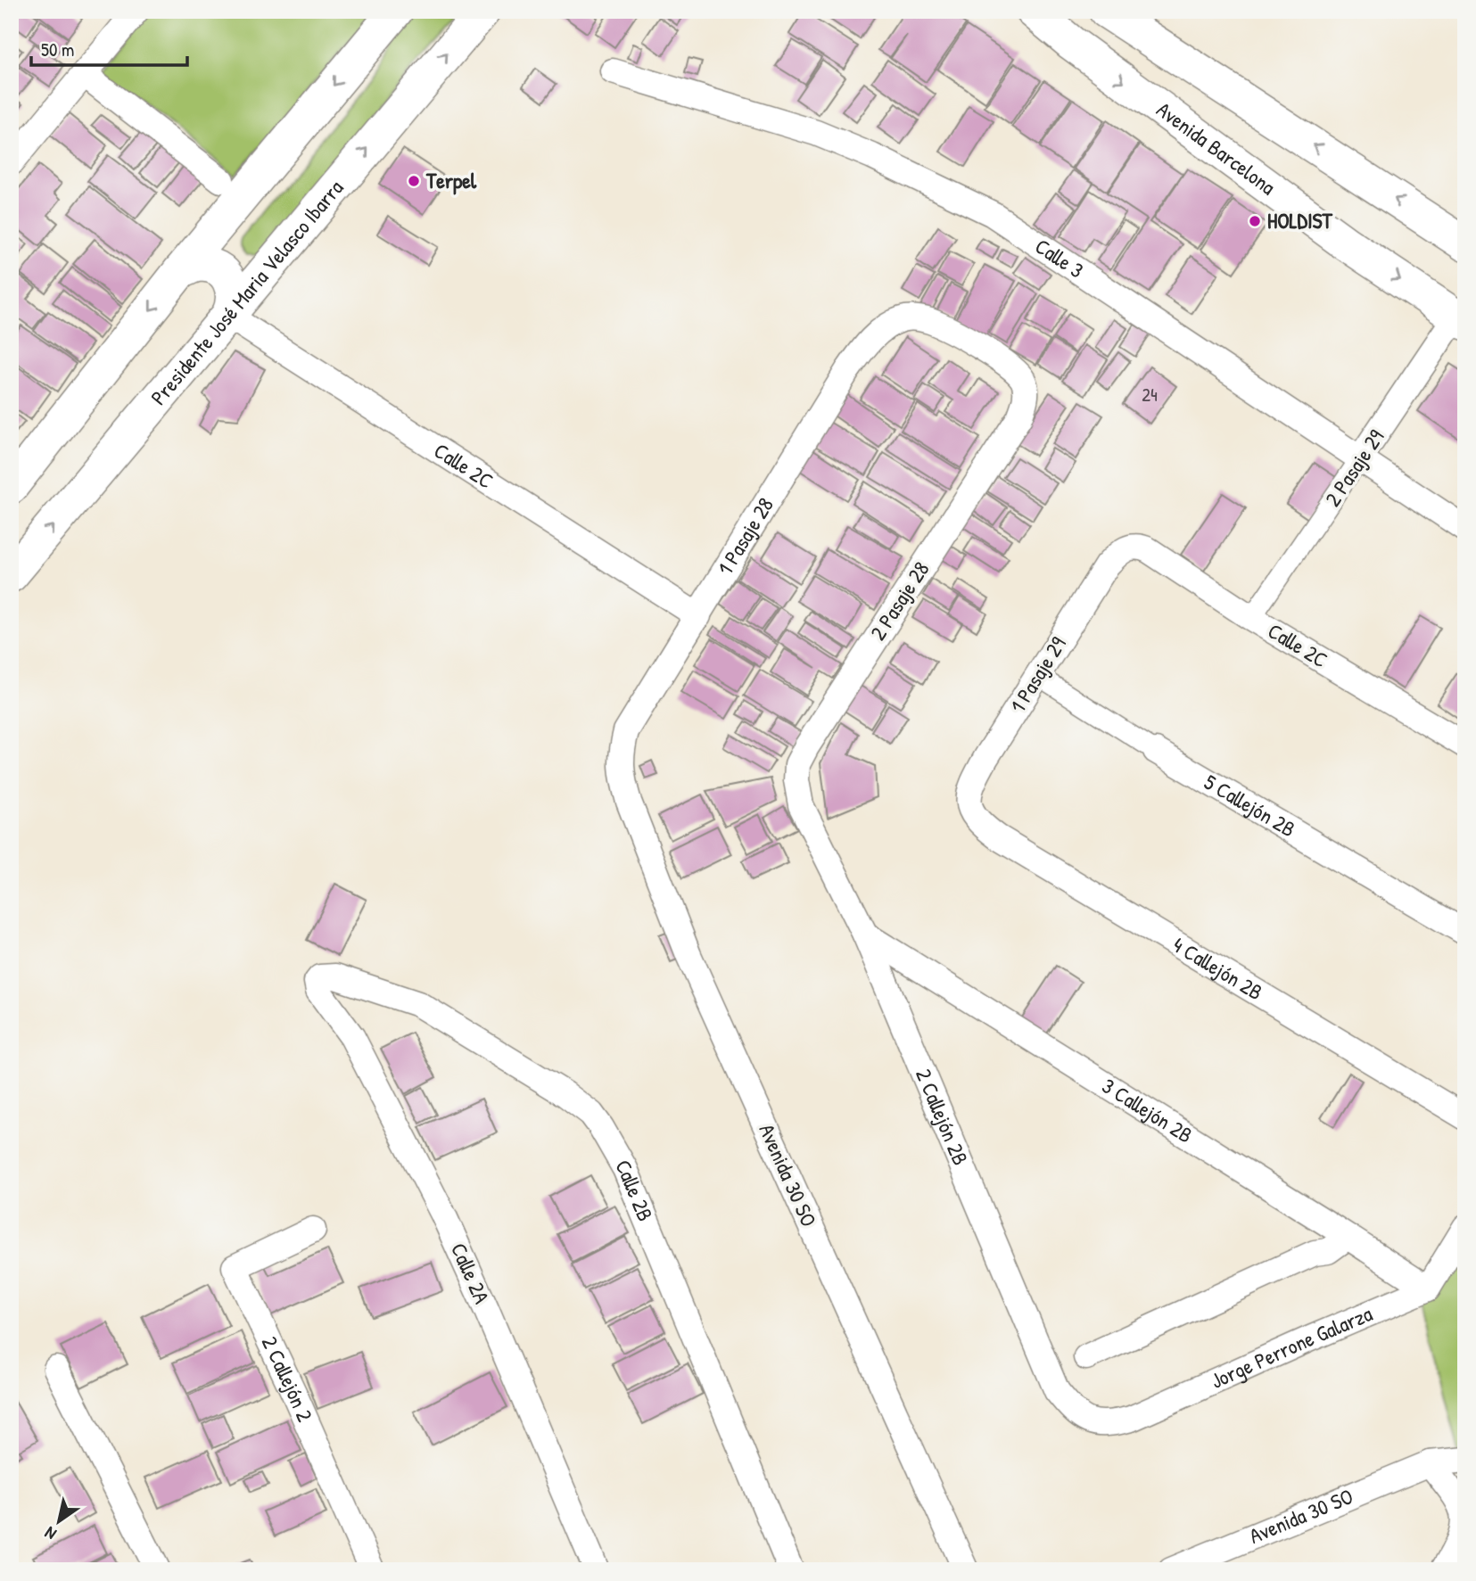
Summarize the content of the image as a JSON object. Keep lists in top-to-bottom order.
{
  "streets": {
    "main road": ["Avenida Barcelona", "Presidente José Maria Velasco Ibarra"],
    "street": [
      "Calle 3",
      "Calle 2C",
      "2 Pasaje 29",
      "1 Pasaje 28",
      "2 Pasaje 28",
      "1 Pasaje 29",
      "5 Callejón 2B",
      "4 Callejón 2B",
      "3 Callejón 2B",
      "2 Callejón 2B",
      "Avenida 30 SO",
      "Calle 2B",
      "Calle 2A",
      "Jorge Perrone Galarza",
      "2 Callejón 2"
    ]
  },
  "crossings": [
    ["Avenida Barcelona", "2 Pasaje 29"],
    ["Calle 3", "2 Pasaje 29"],
    ["Presidente José Maria Velasco Ibarra", "Calle 2C"],
    ["Calle 2C", "2 Pasaje 29"],
    ["Calle 2C", "1 Pasaje 28"],
    ["Calle 2C", "1 Pasaje 29"],
    ["1 Pasaje 28", "2 Pasaje 28"],
    ["1 Pasaje 28", "Avenida 30 SO"],
    ["2 Pasaje 28", "2 Callejón 2B"],
    ["1 Pasaje 29", "5 Callejón 2B"],
    ["1 Pasaje 29", "4 Callejón 2B"],
    ["3 Callejón 2B", "2 Callejón 2B"],
    ["3 Callejón 2B", "Jorge Perrone Galarza"],
    ["2 Callejón 2B", "Jorge Perrone Galarza"],
    ["Calle 2B", "Calle 2A"]
  ],
  "places": ["Terpel", "HOLDIST"],
  "house_numbers": ["24"],
  "scale_bar": "50 m",
  "north": "bottom left"
}
